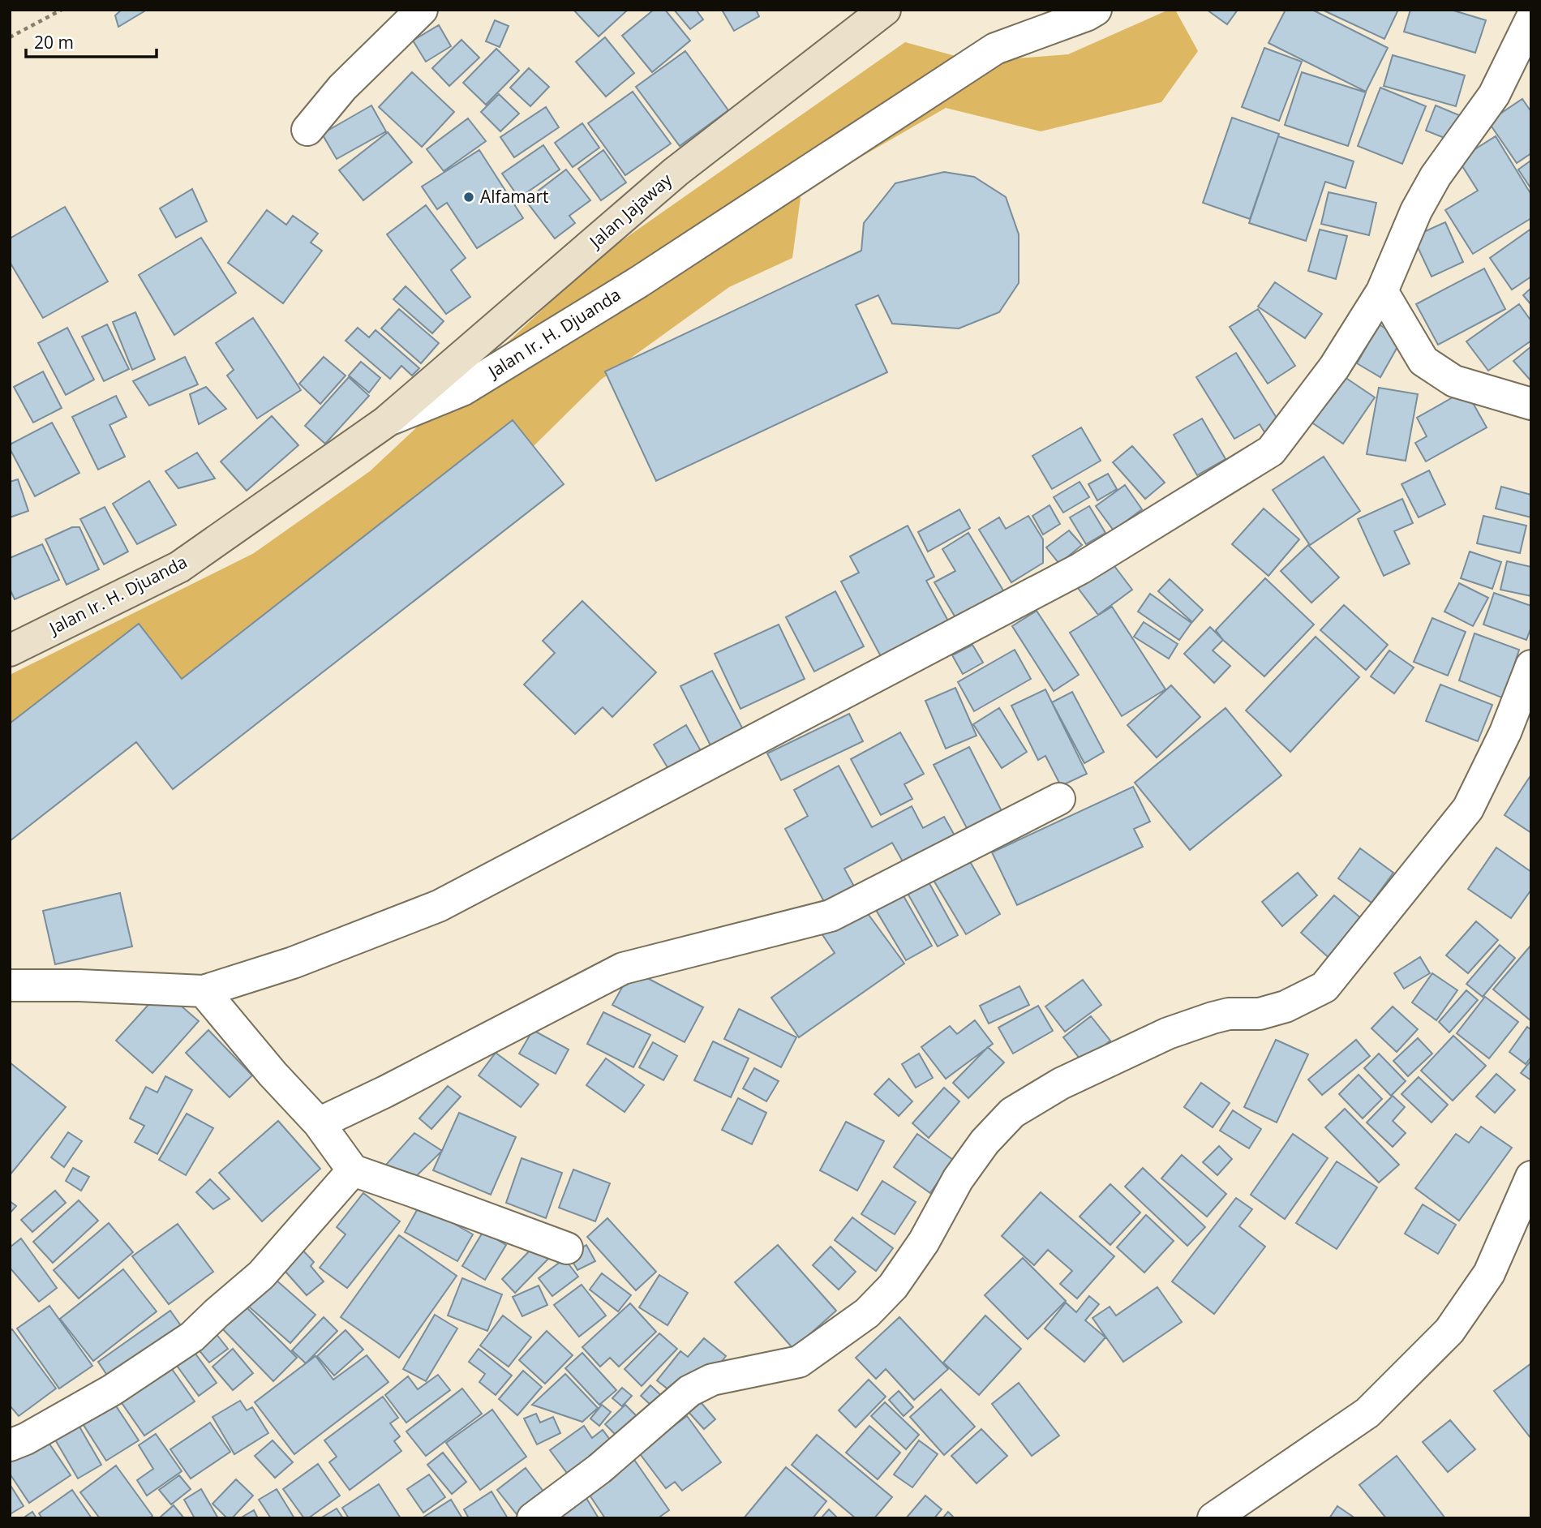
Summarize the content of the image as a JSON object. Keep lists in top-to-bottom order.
{
  "streets": {
    "main road": ["Jalan Jajaway", "Jalan Ir. H. Djuanda"]
  },
  "crossings": [
    ["Jalan Jajaway", "Jalan Ir. H. Djuanda"]
  ],
  "places": ["Alfamart"],
  "scale_bar": "20 m"
}
